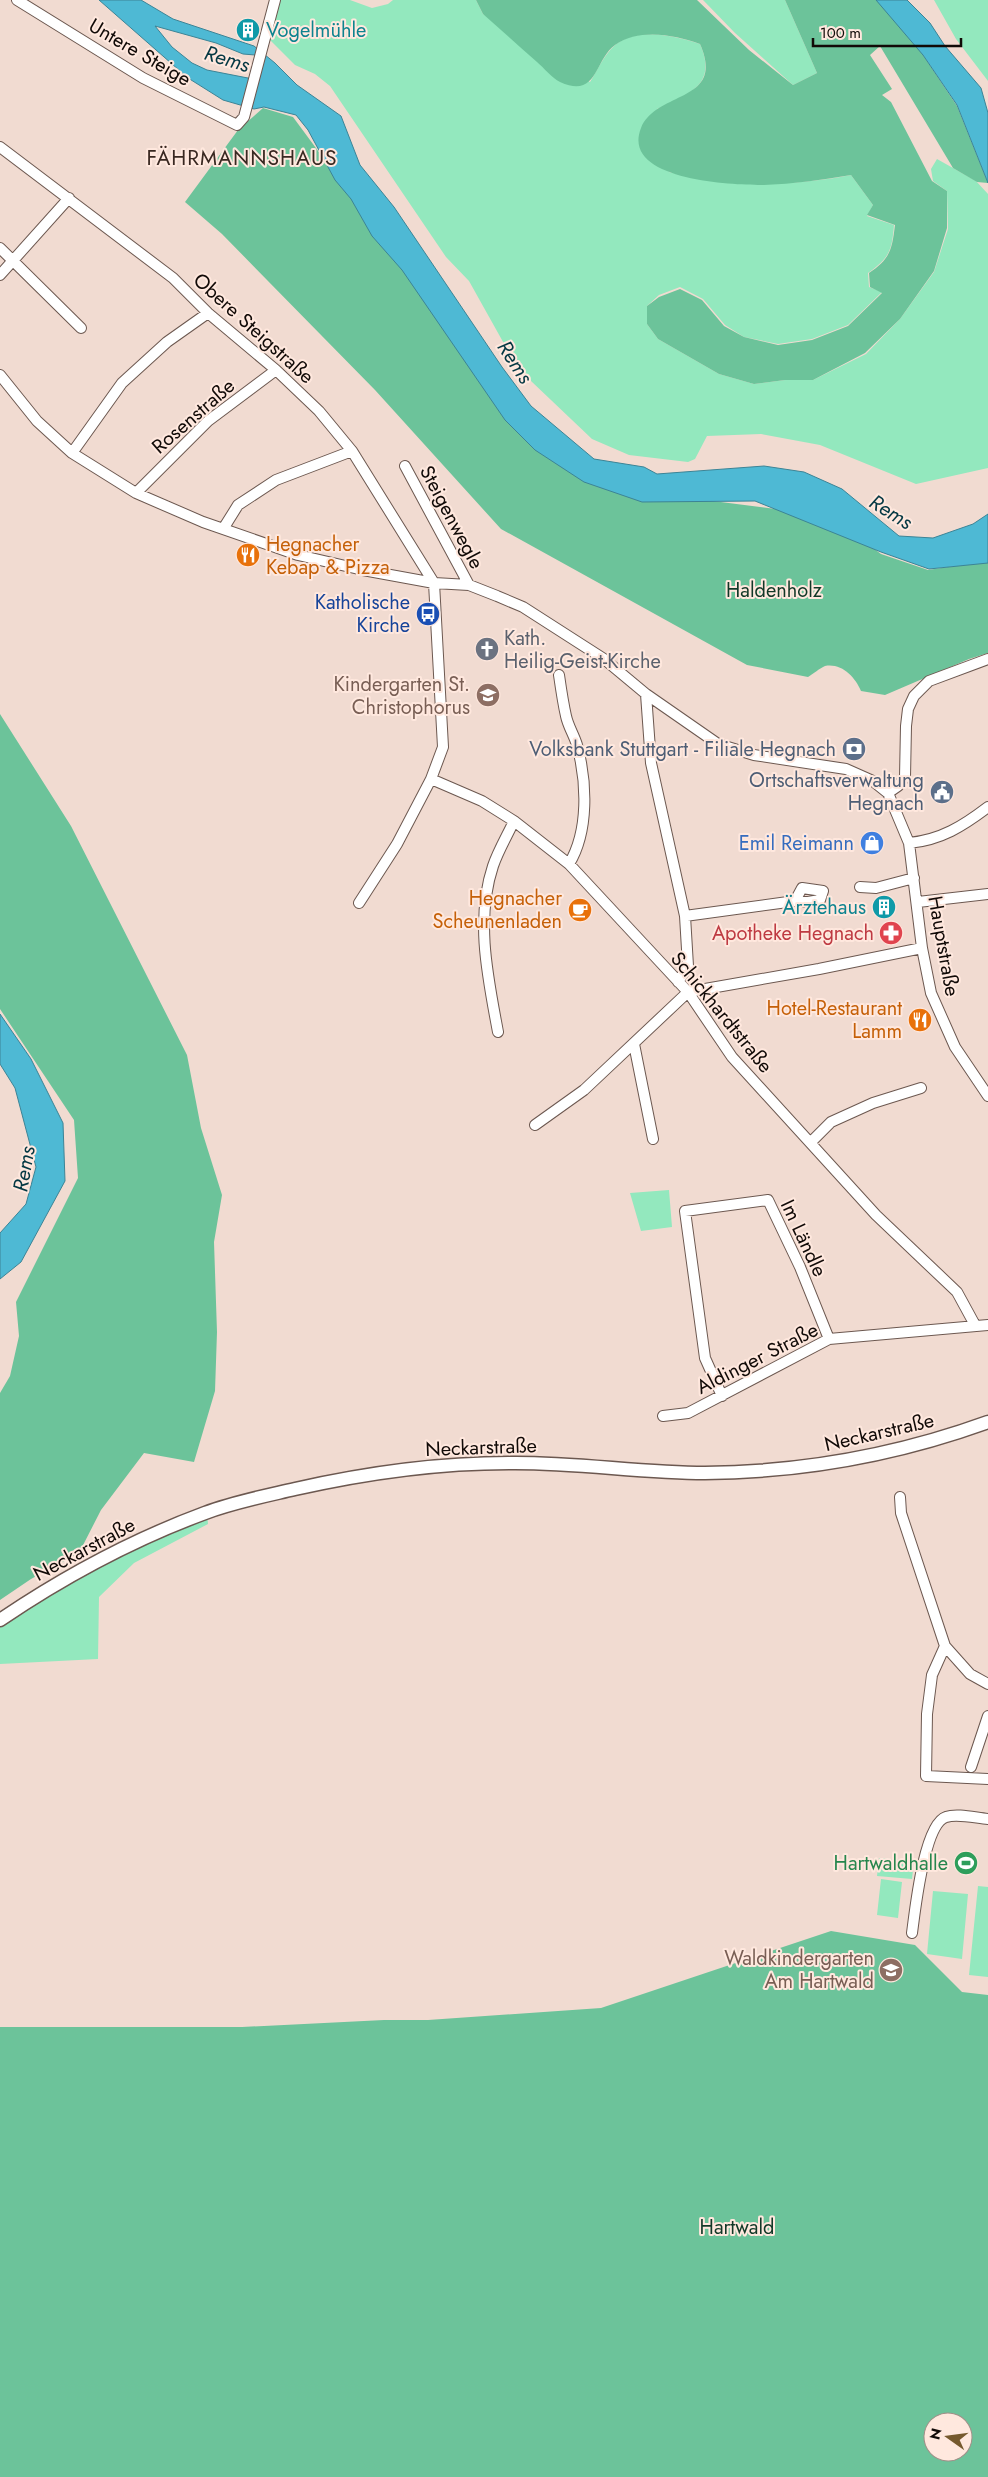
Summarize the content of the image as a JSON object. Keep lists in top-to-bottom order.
{
  "streets": {
    "main road": ["Neckarstraße"],
    "street": [
      "Untere Steige",
      "Obere Steigstraße",
      "Rosenstraße",
      "Steigenwegle",
      "Hauptstraße",
      "Schickhardtstraße",
      "Im Ländle",
      "Aldinger Straße"
    ]
  },
  "crossings": [
    ["Obere Steigstraße", "Rosenstraße"],
    ["Schickhardtstraße", "Aldinger Straße"],
    ["Im Ländle", "Aldinger Straße"]
  ],
  "districts": ["FÄHRMANNSHAUS"],
  "water": ["Rems"],
  "parks": ["Haldenholz", "Hartwald"],
  "places": {
    "building": ["Vogelmühle", "Ärztehaus"],
    "restaurant": ["Hegnacher Kebap & Pizza", "Hotel-Restaurant Lamm"],
    "bus stop": ["Katholische Kirche"],
    "church": ["Kath. Heilig-Geist-Kirche"],
    "school or university": ["Kindergarten St. Christophorus", "Waldkindergarten Am Hartwald"],
    "bank": ["Volksbank Stuttgart - Filiale Hegnach"],
    "public building": ["Ortschaftsverwaltung Hegnach"],
    "shop": ["Emil Reimann"],
    "cafe": ["Hegnacher Scheunenladen"],
    "pharmacy": ["Apotheke Hegnach"],
    "sports": ["Hartwaldhalle"]
  },
  "scale_bar": "100 m",
  "north": "left"
}
